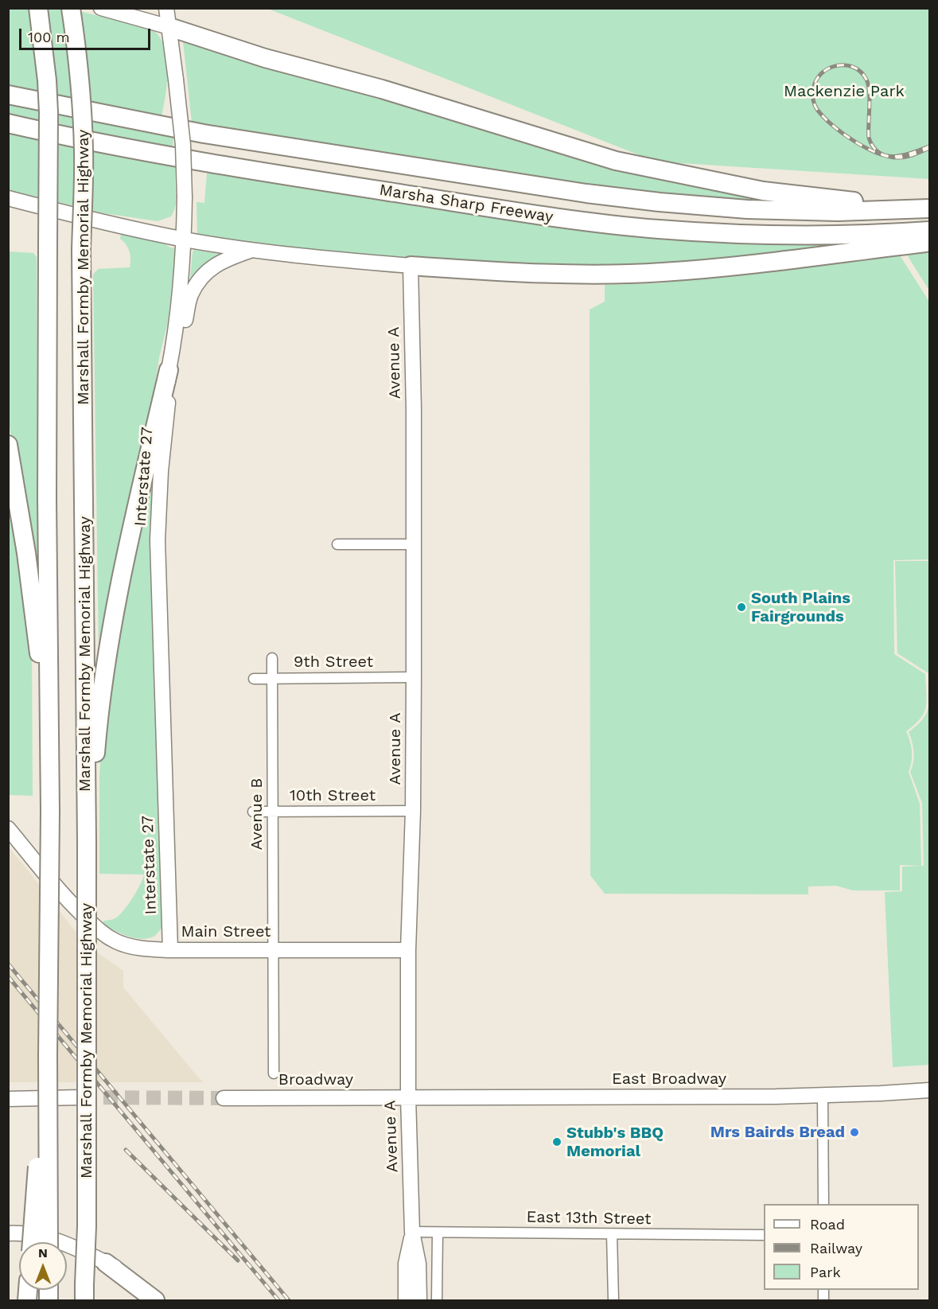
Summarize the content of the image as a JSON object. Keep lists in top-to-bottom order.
{
  "streets": {
    "highway": ["Marsha Sharp Freeway", "Marshall Formby Memorial Highway"],
    "main road": [
      "Avenue A",
      "Interstate 27",
      "Main Street",
      "East Broadway",
      "Broadway"
    ],
    "street": [
      "9th Street",
      "10th Street",
      "Avenue B",
      "East 13th Street"
    ]
  },
  "crossings": [
    ["Avenue A", "9th Street"],
    ["Avenue A", "10th Street"],
    ["Avenue A", "Main Street"],
    ["Avenue A", "East Broadway"],
    ["Avenue A", "Broadway"],
    ["Avenue A", "East 13th Street"],
    ["Interstate 27", "Main Street"],
    ["9th Street", "Avenue B"],
    ["10th Street", "Avenue B"],
    ["Avenue B", "Main Street"],
    ["East Broadway", "Broadway"]
  ],
  "parks": ["Mackenzie Park"],
  "places": ["South Plains Fairgrounds", "Mrs Bairds Bread", "Stubb's BBQ Memorial"],
  "legend": ["Road", "Railway", "Park"],
  "scale_bar": "100 m",
  "north": "top"
}
